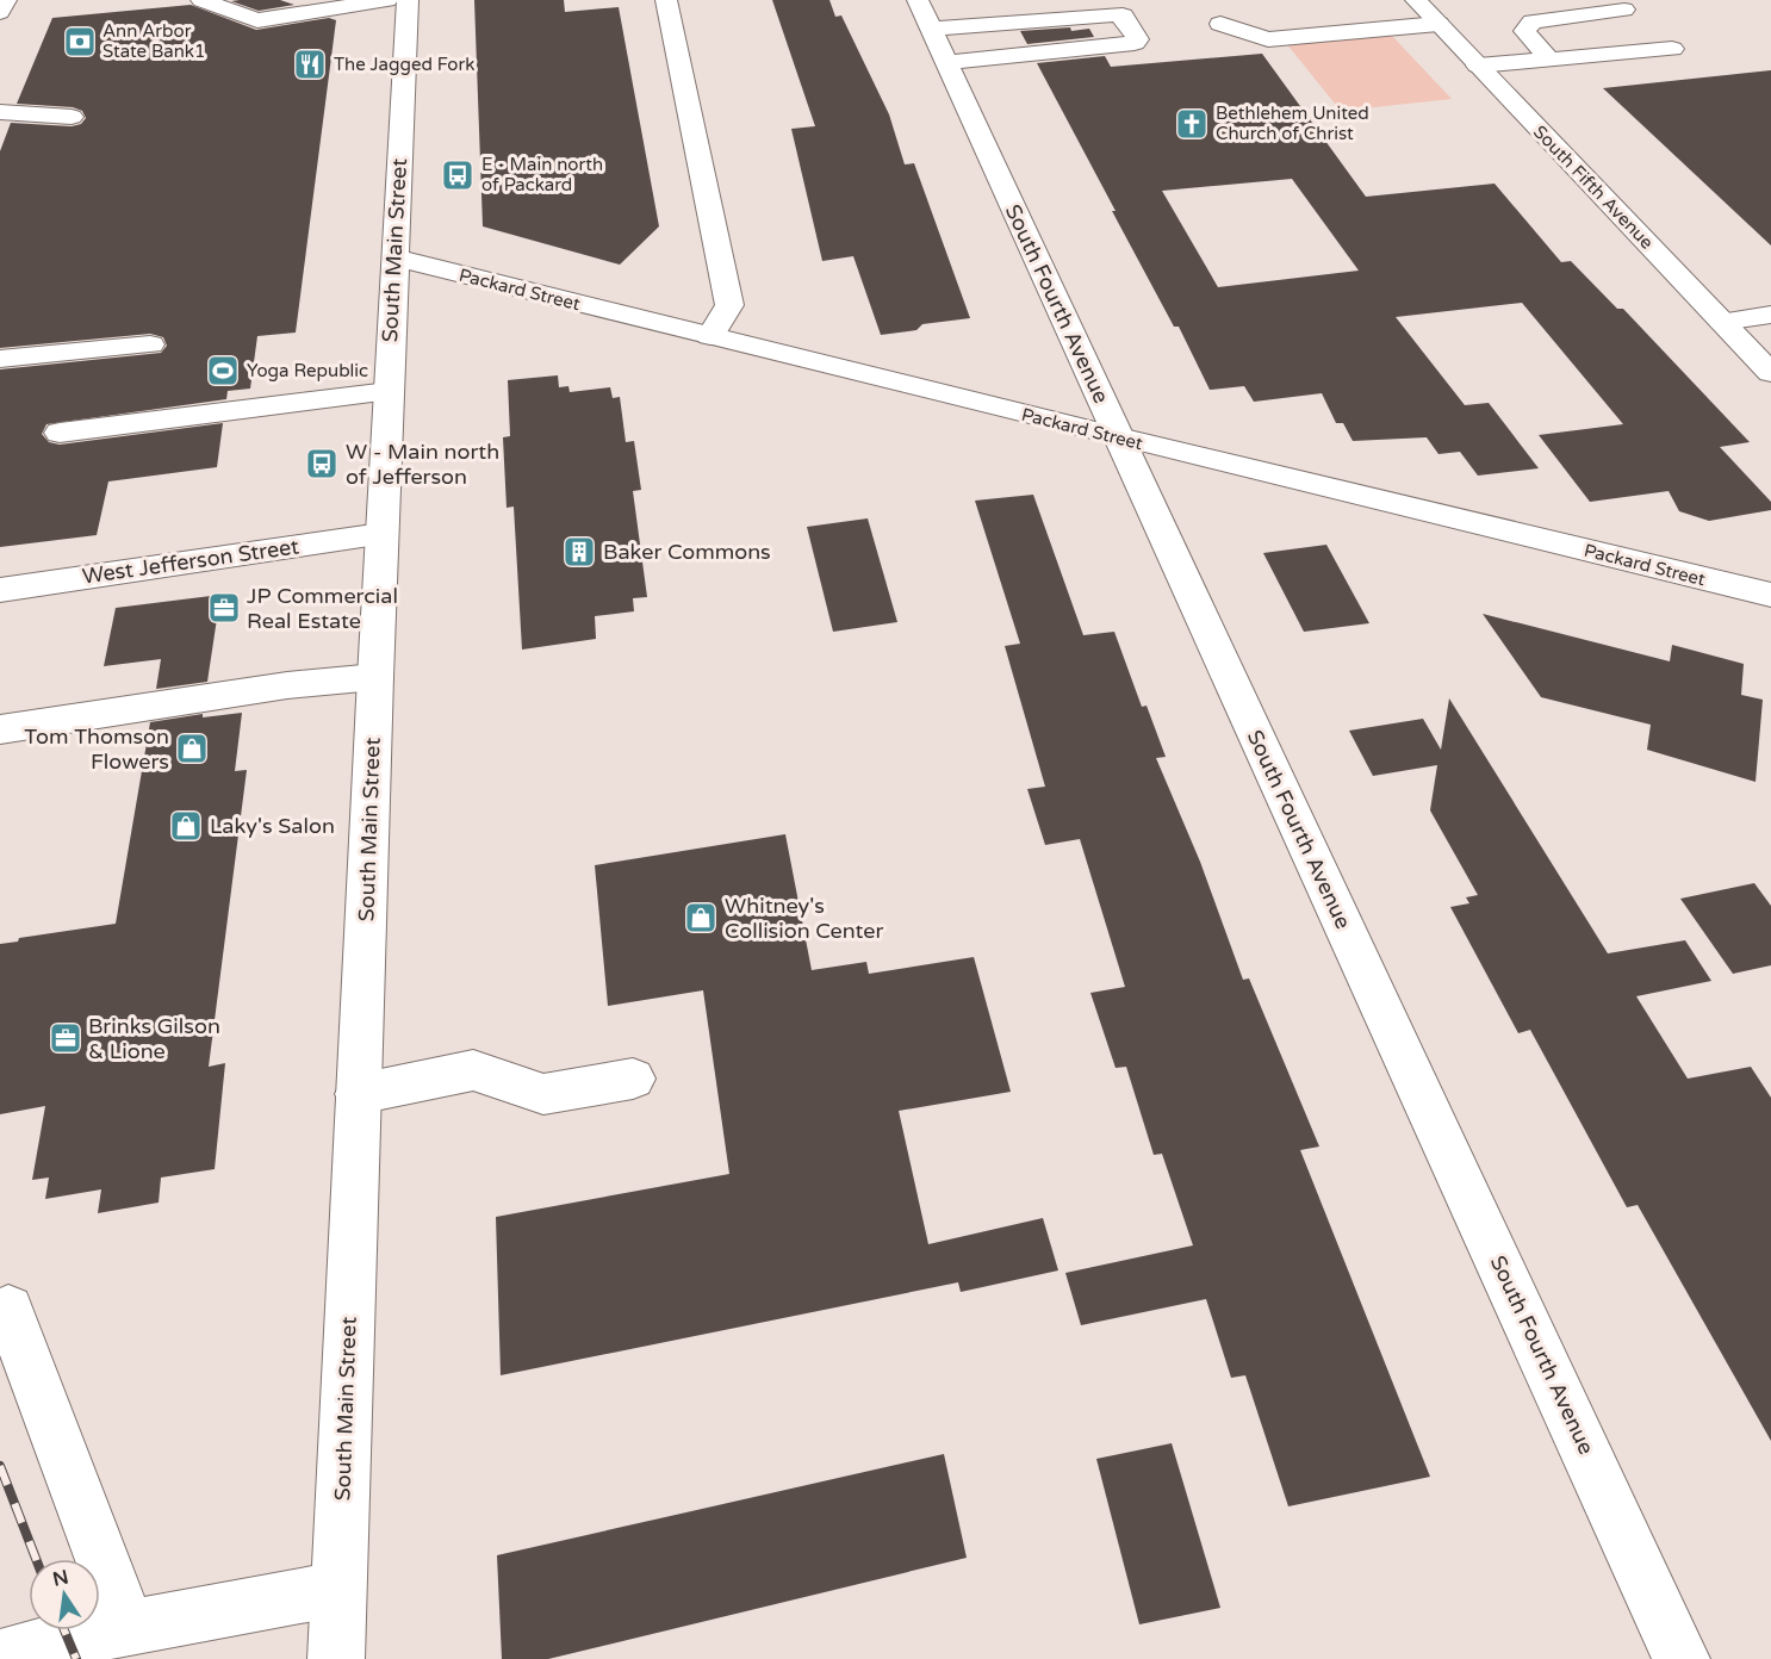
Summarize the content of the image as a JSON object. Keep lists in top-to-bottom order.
{
  "streets": {
    "main road": [
      "South Fifth Avenue",
      "South Main Street",
      "Packard Street",
      "South Fourth Avenue",
      "West Jefferson Street"
    ]
  },
  "crossings": [
    ["South Main Street", "Packard Street"],
    ["South Main Street", "West Jefferson Street"],
    ["Packard Street", "South Fourth Avenue"]
  ],
  "places": {
    "bank": ["Ann Arbor State Bank1"],
    "restaurant": ["The Jagged Fork"],
    "church": ["Bethlehem United Church of Christ"],
    "bus stop": ["E - Main north of Packard", "W - Main north of Jefferson"],
    "sports": ["Yoga Republic"],
    "building": ["Baker Commons"],
    "office": ["JP Commercial Real Estate", "Brinks Gilson & Lione"],
    "shop": ["Tom Thomson Flowers", "Laky's Salon", "Whitney's Collision Center"]
  },
  "north": "top"
}
